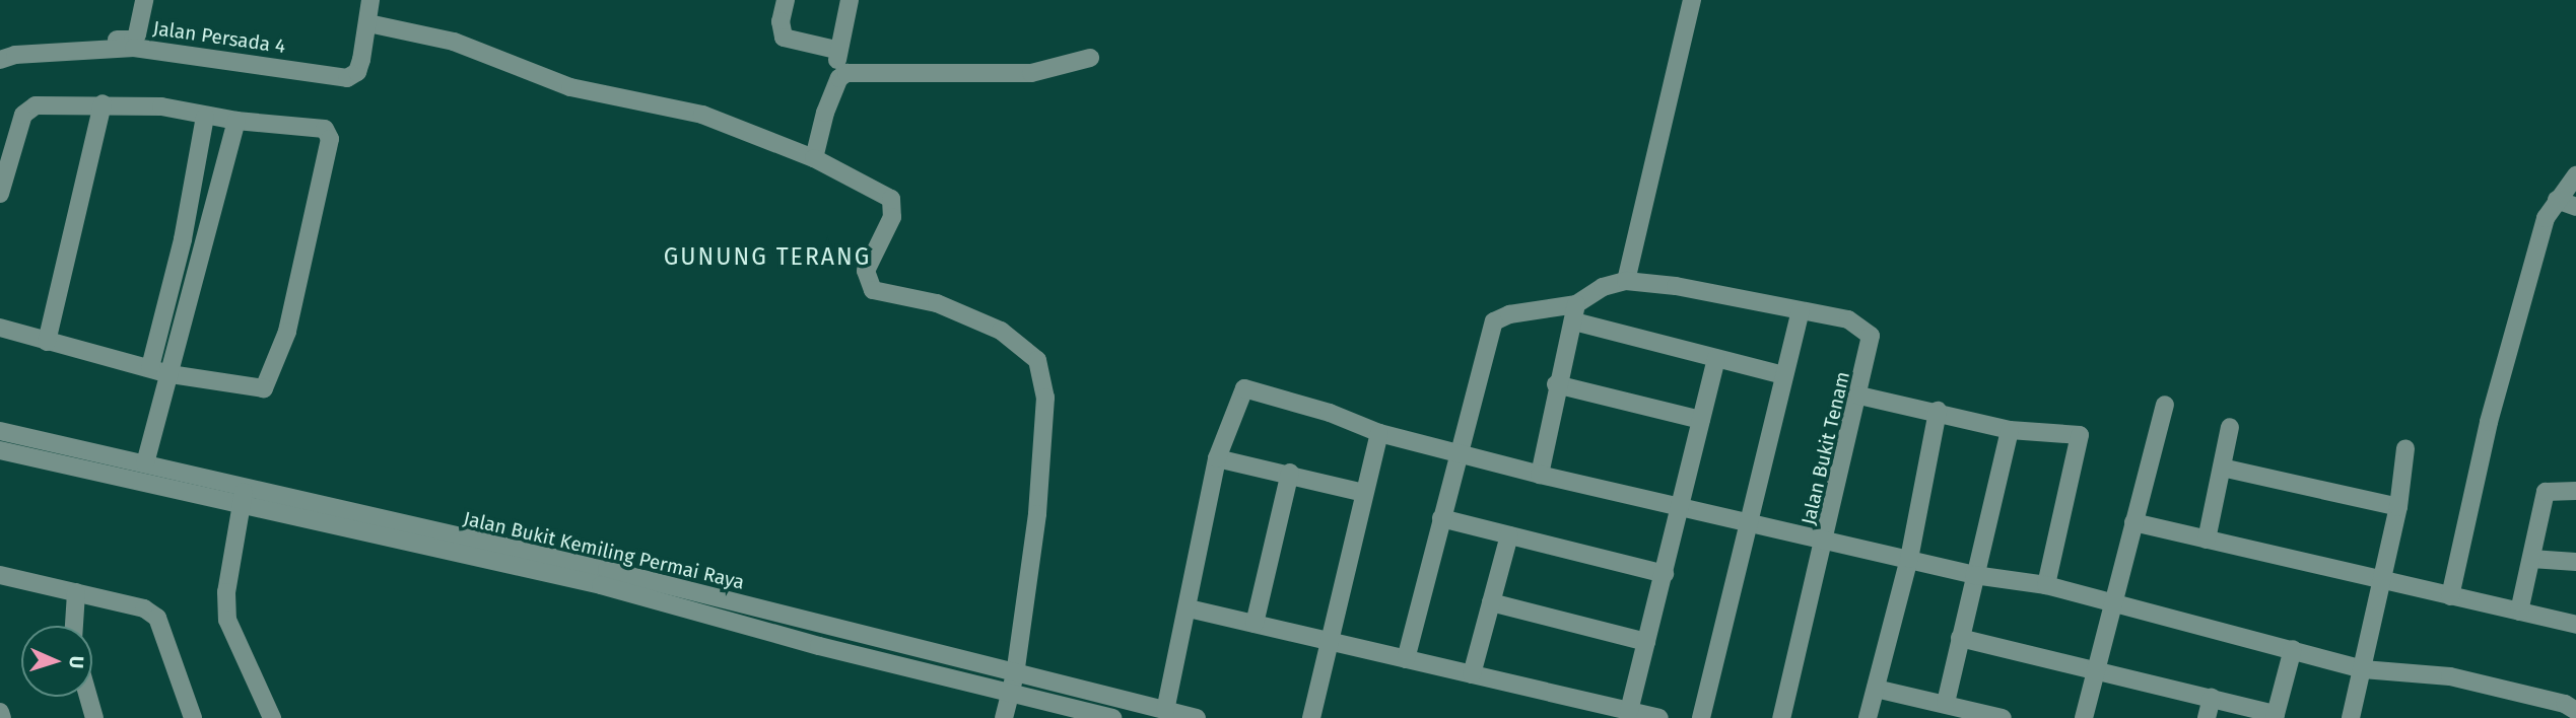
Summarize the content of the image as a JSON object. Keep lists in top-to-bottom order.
{
  "streets": {
    "street": ["Jalan Persada 4", "Jalan Bukit Tenam", "Jalan Bukit Kemiling Permai Raya"]
  },
  "districts": ["GUNUNG TERANG"],
  "north": "right"
}
